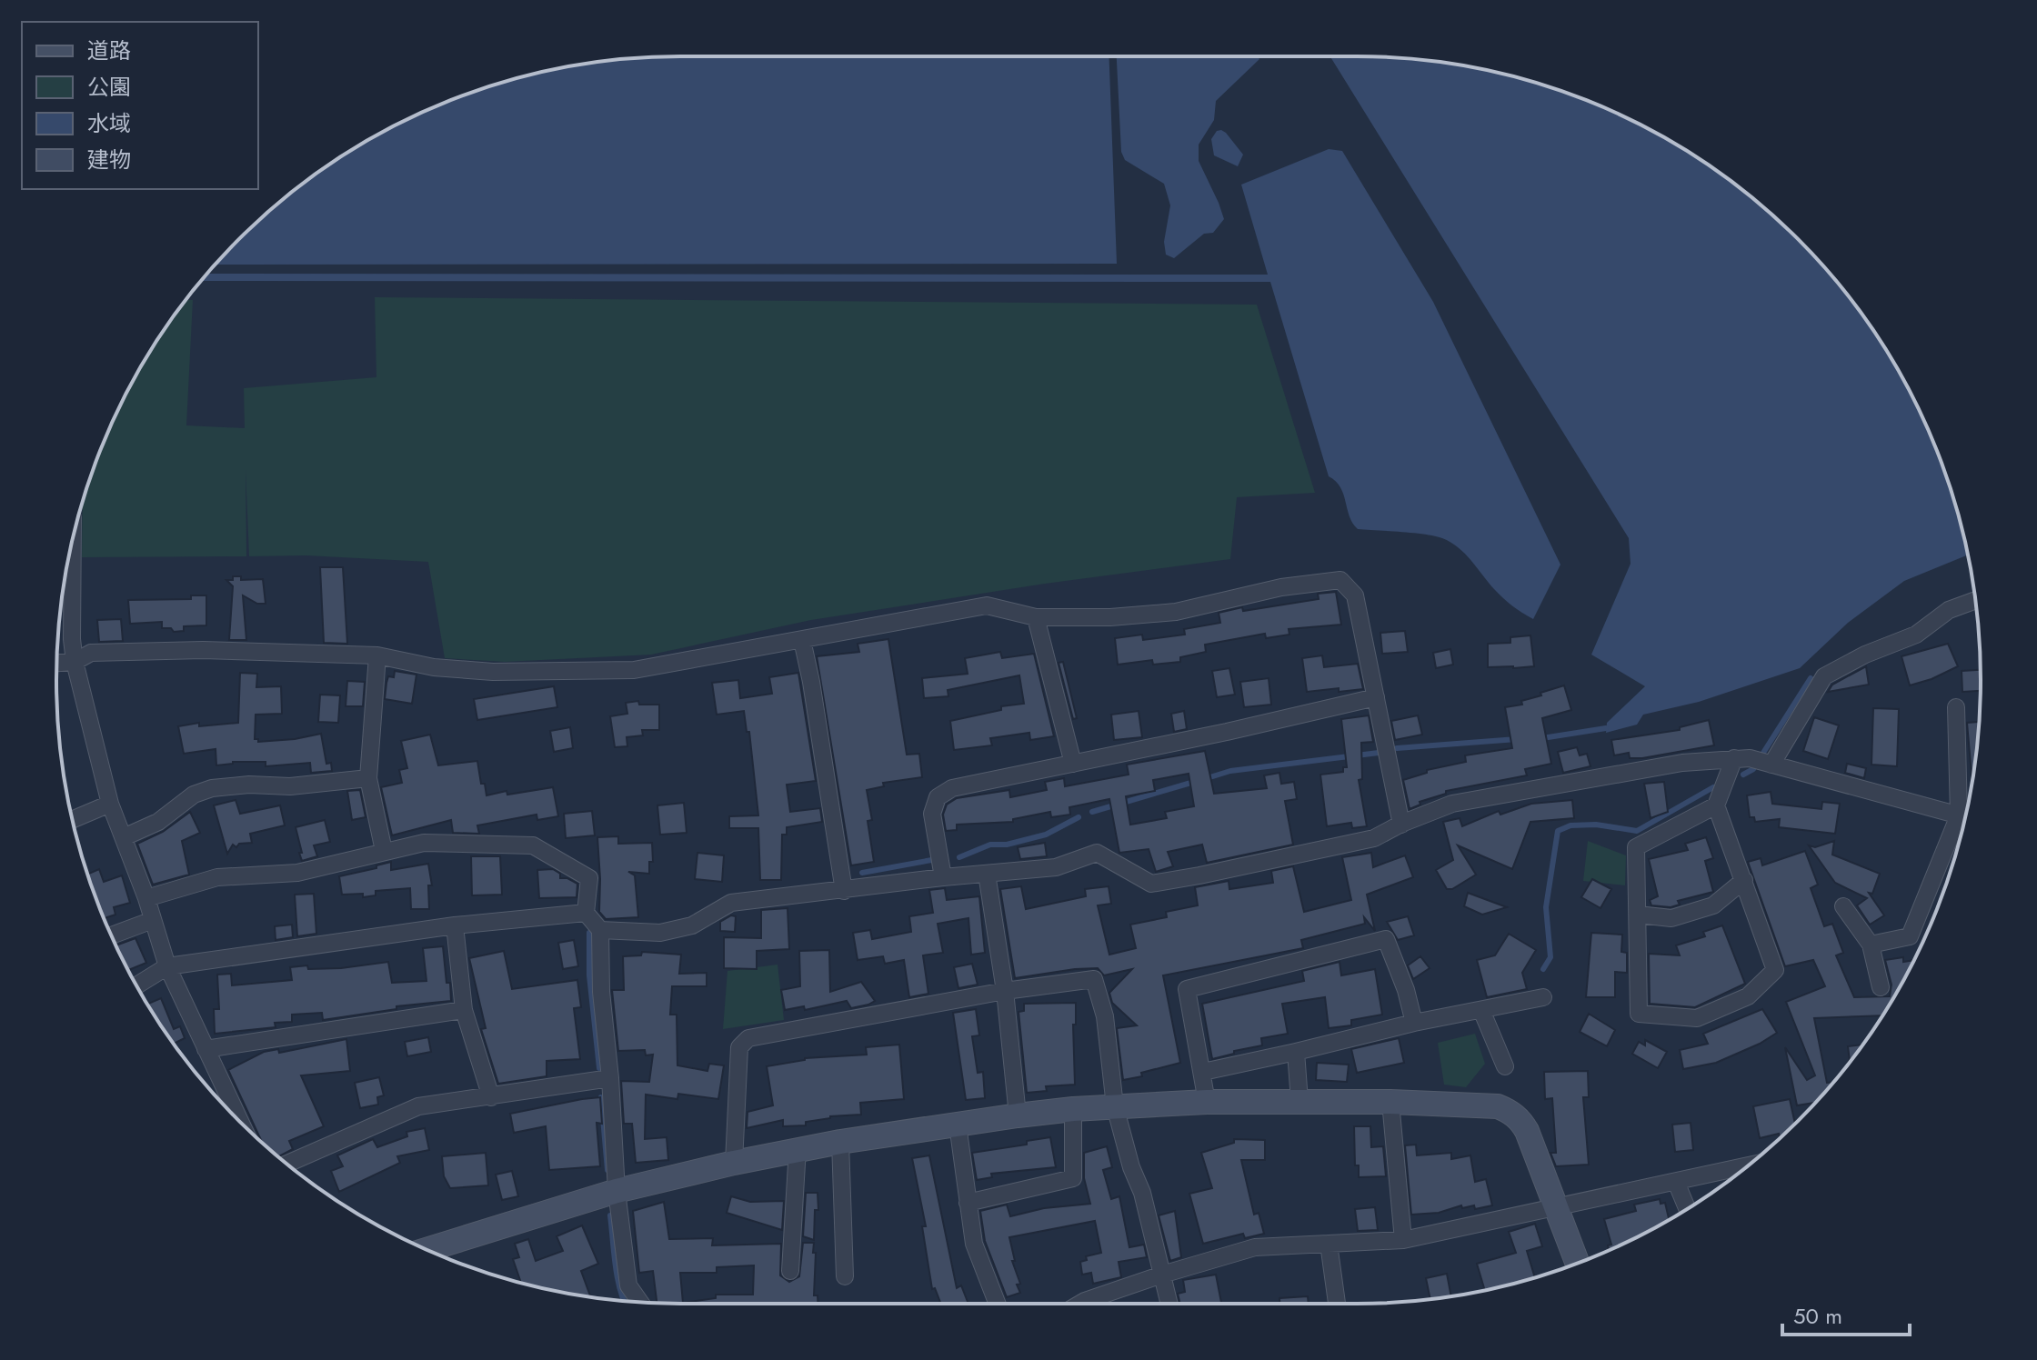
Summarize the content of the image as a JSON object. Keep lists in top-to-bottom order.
{
  "legend": [
    "道路",
    "公園",
    "水域",
    "建物"
  ],
  "scale_bar": "50 m"
}
